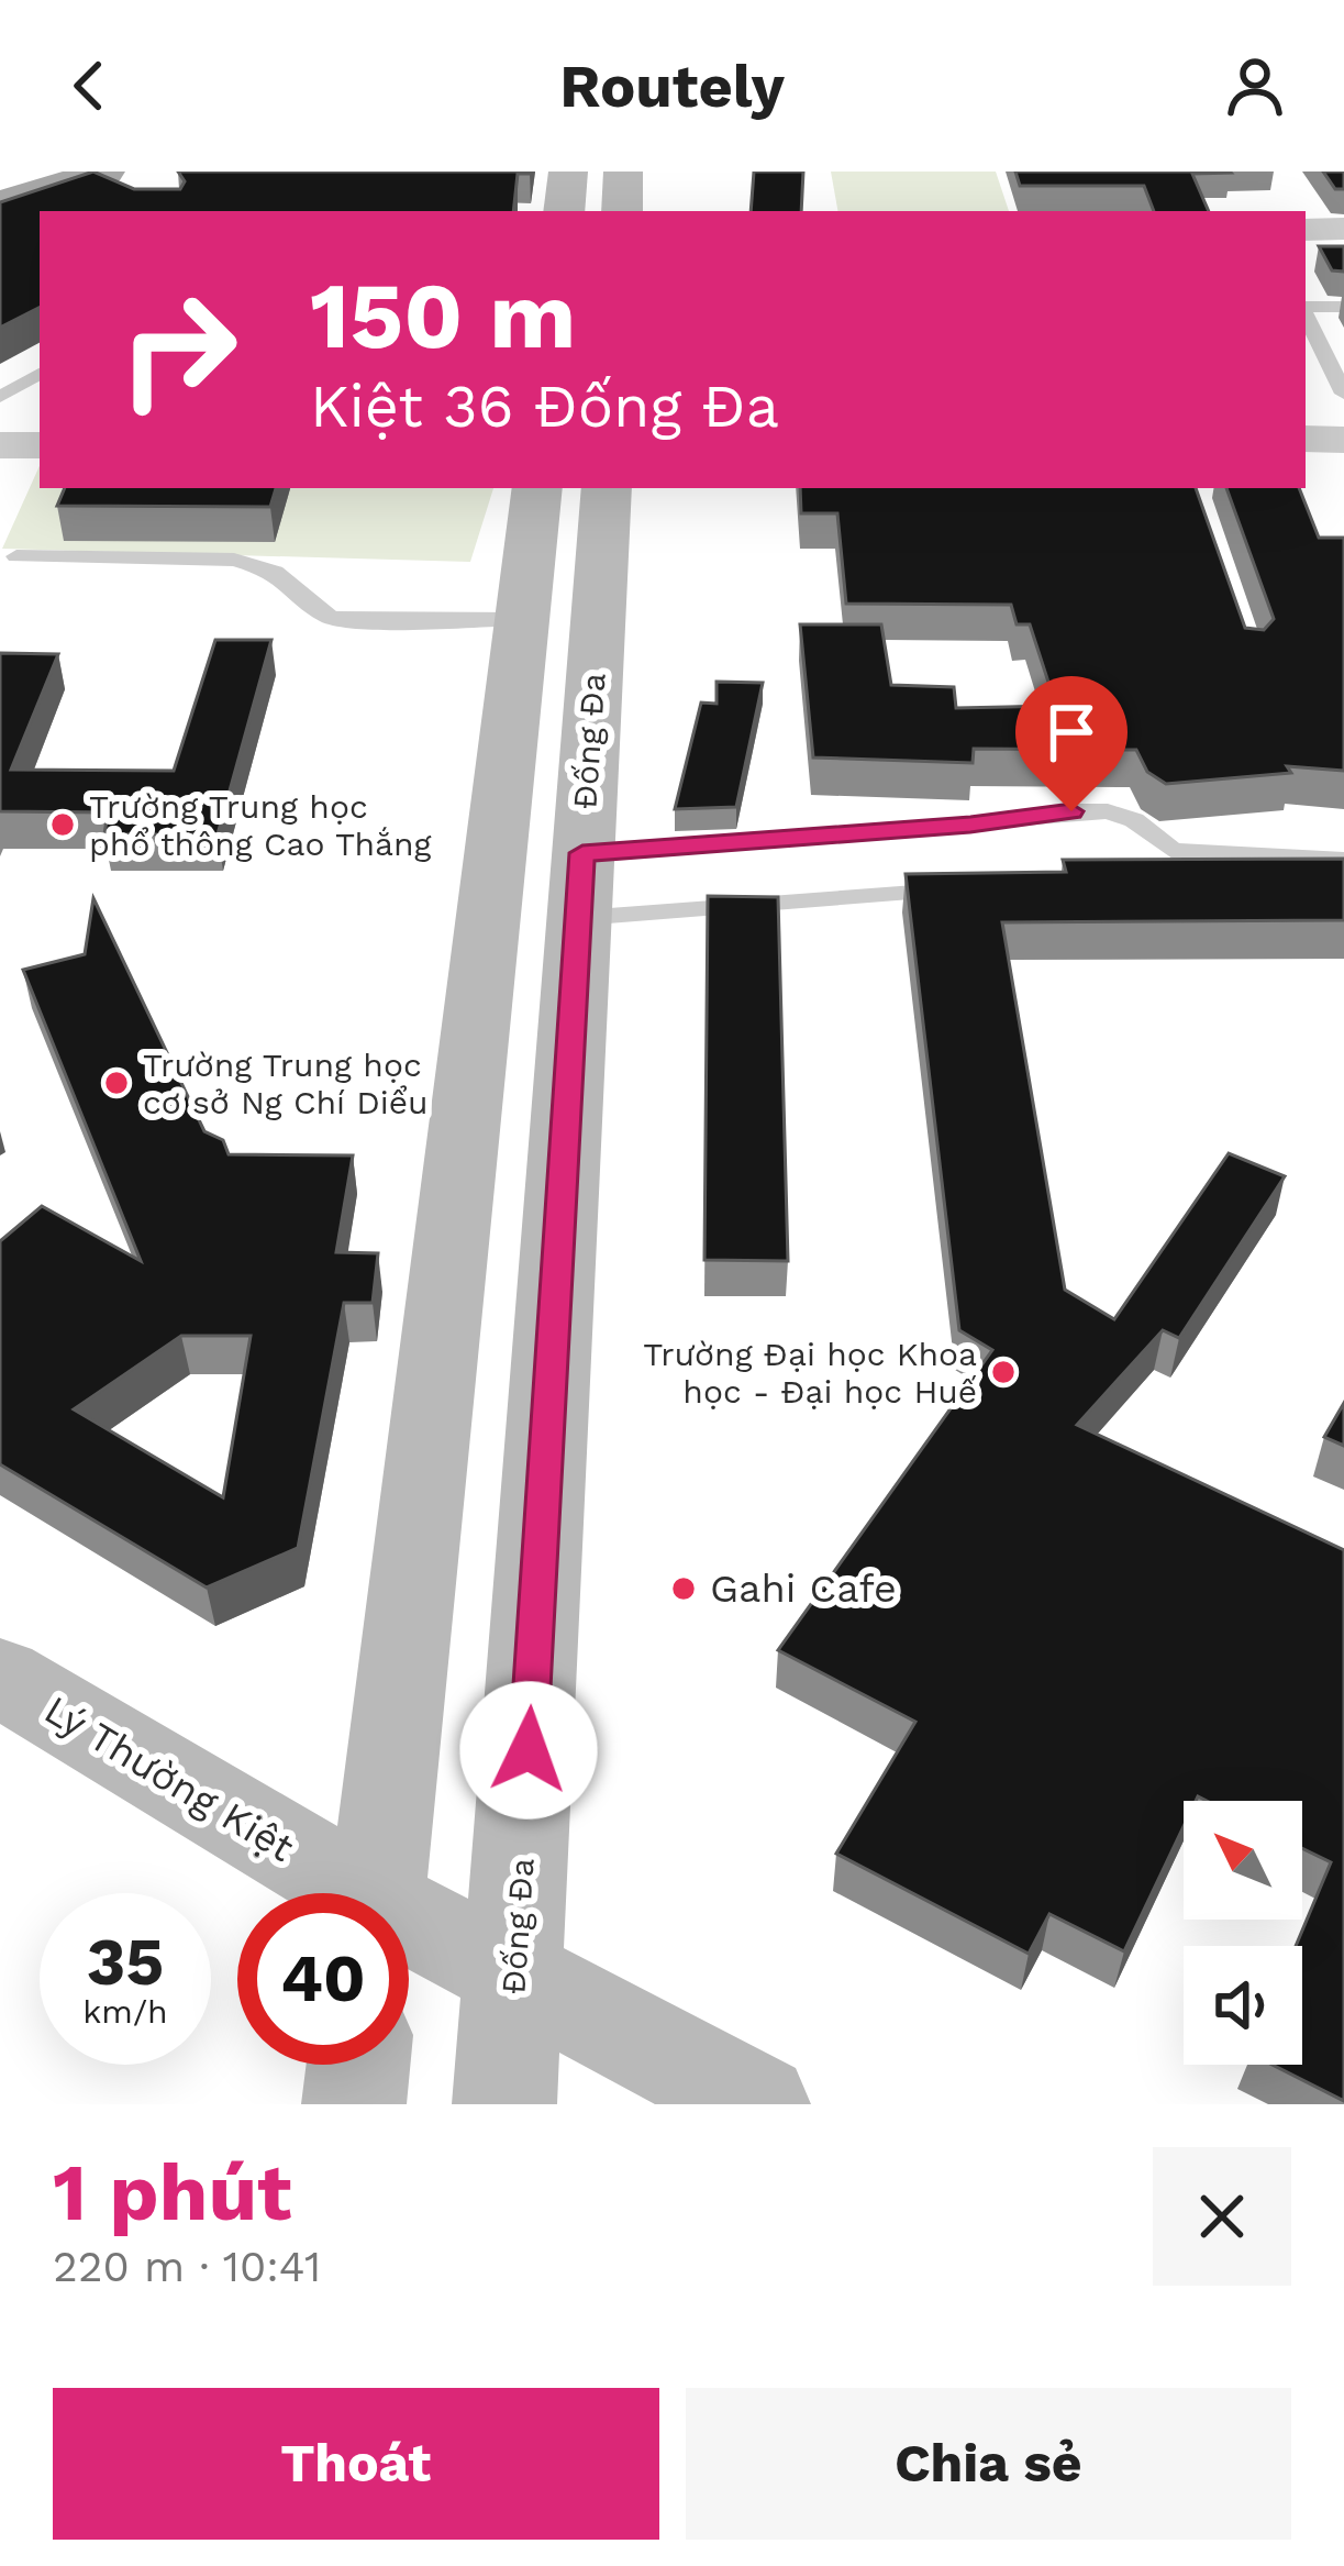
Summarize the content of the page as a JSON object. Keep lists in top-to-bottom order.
{
  "streets": {
    "street": ["Đống Đa", "Lý Thường Kiệt"]
  },
  "crossings": [
    ["Đống Đa", "Lý Thường Kiệt"]
  ],
  "places": [
    "Trường Trung học phổ thông Cao Thắng",
    "Trường Trung học cơ sở Ng Chí Diểu",
    "Trường Đại học Khoa học - Đại học Huế",
    "Gahi Cafe"
  ],
  "north": "top left",
  "page": {
    "header": "Routely",
    "turn": ["150 m", "Kiệt 36 Đống Đa"],
    "speed": "35 km/h",
    "limit": "40",
    "heading": ["1 phút", "220 m · 10:41"],
    "buttons": ["Thoát", "Chia sẻ"]
  }
}
